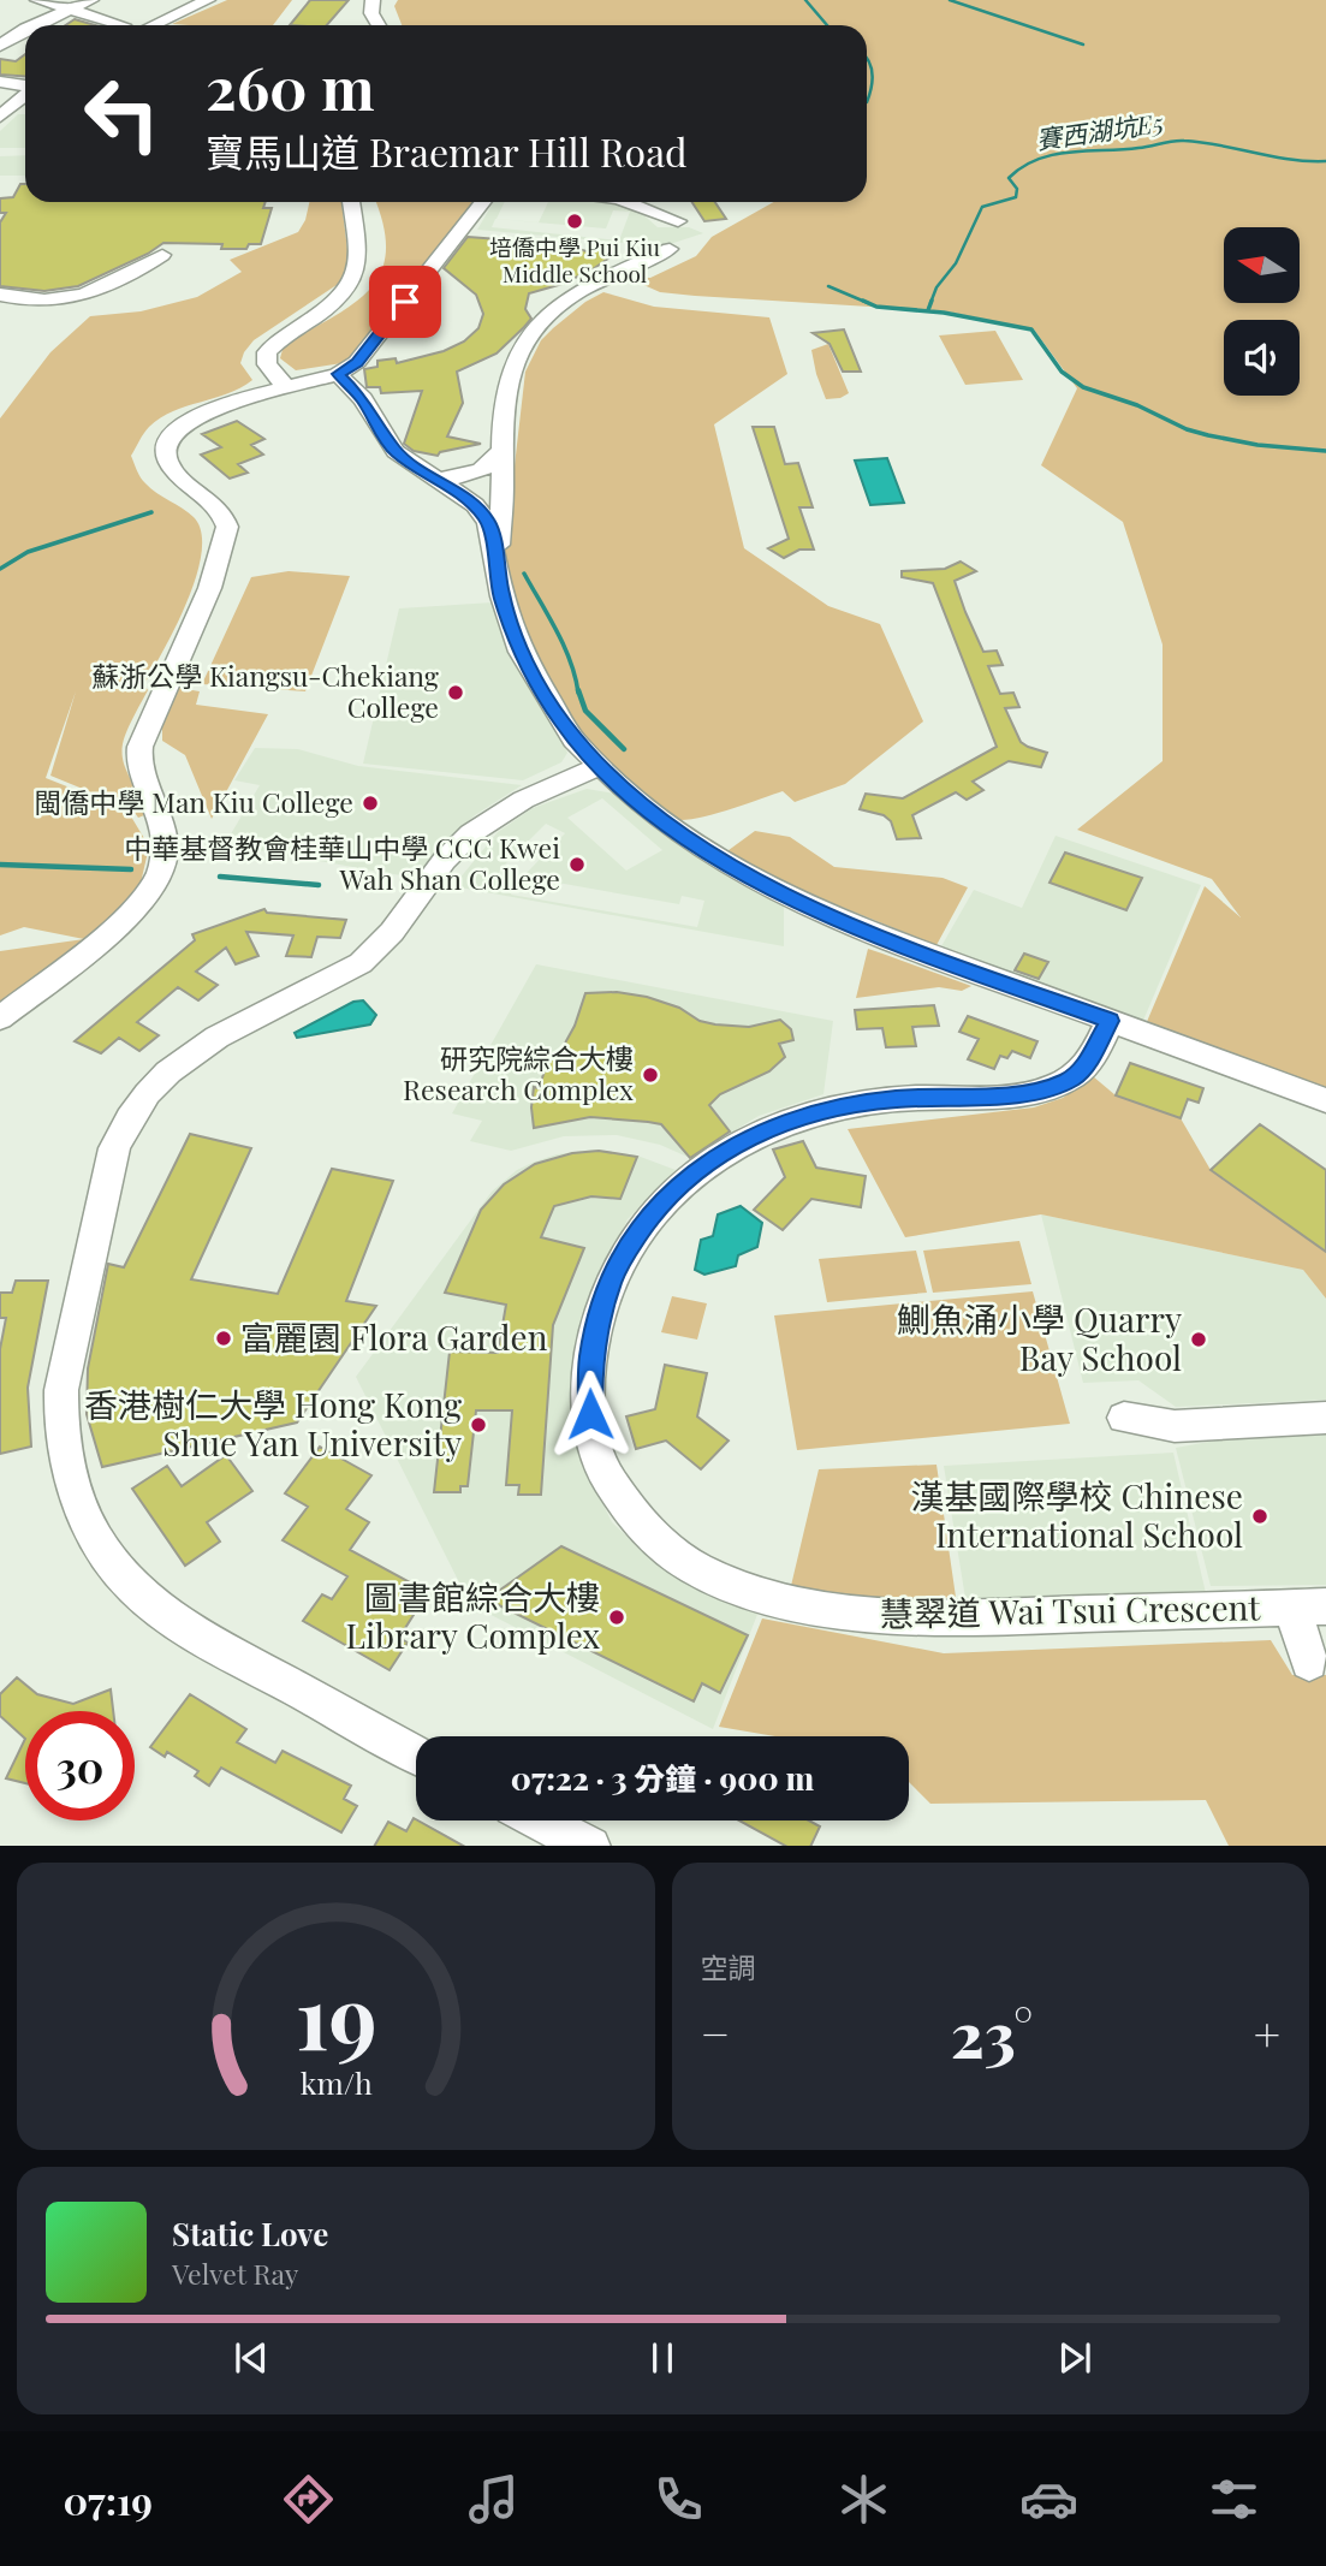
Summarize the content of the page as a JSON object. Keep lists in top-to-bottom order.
{
  "streets": {
    "street": ["慧翠道 Wai Tsui Crescent"]
  },
  "water": ["賽西湖坑E5"],
  "places": [
    "培僑中學 Pui Kiu Middle School",
    "蘇浙公學 Kiangsu-Chekiang College",
    "閩僑中學 Man Kiu College",
    "中華基督教會桂華山中學 CCC Kwei Wah Shan College",
    "研究院綜合大樓 Research Complex",
    "富麗園 Flora Garden",
    "鰂魚涌小學 Quarry Bay School",
    "香港樹仁大學 Hong Kong Shue Yan University",
    "漢基國際學校 Chinese International School",
    "圖書館綜合大樓 Library Complex"
  ],
  "north": "left",
  "page": {
    "turn": ["260 m", "寶馬山道 Braemar Hill Road"],
    "limit": "30",
    "trip": "07:22 · 3 分鐘 · 900 m",
    "tile": "空調",
    "heat": ["−", "23°", "+"],
    "song": ["Static Love", "Velvet Ray"],
    "tabs": "07:19",
    "gauge": ["19", "km/h"]
  }
}
